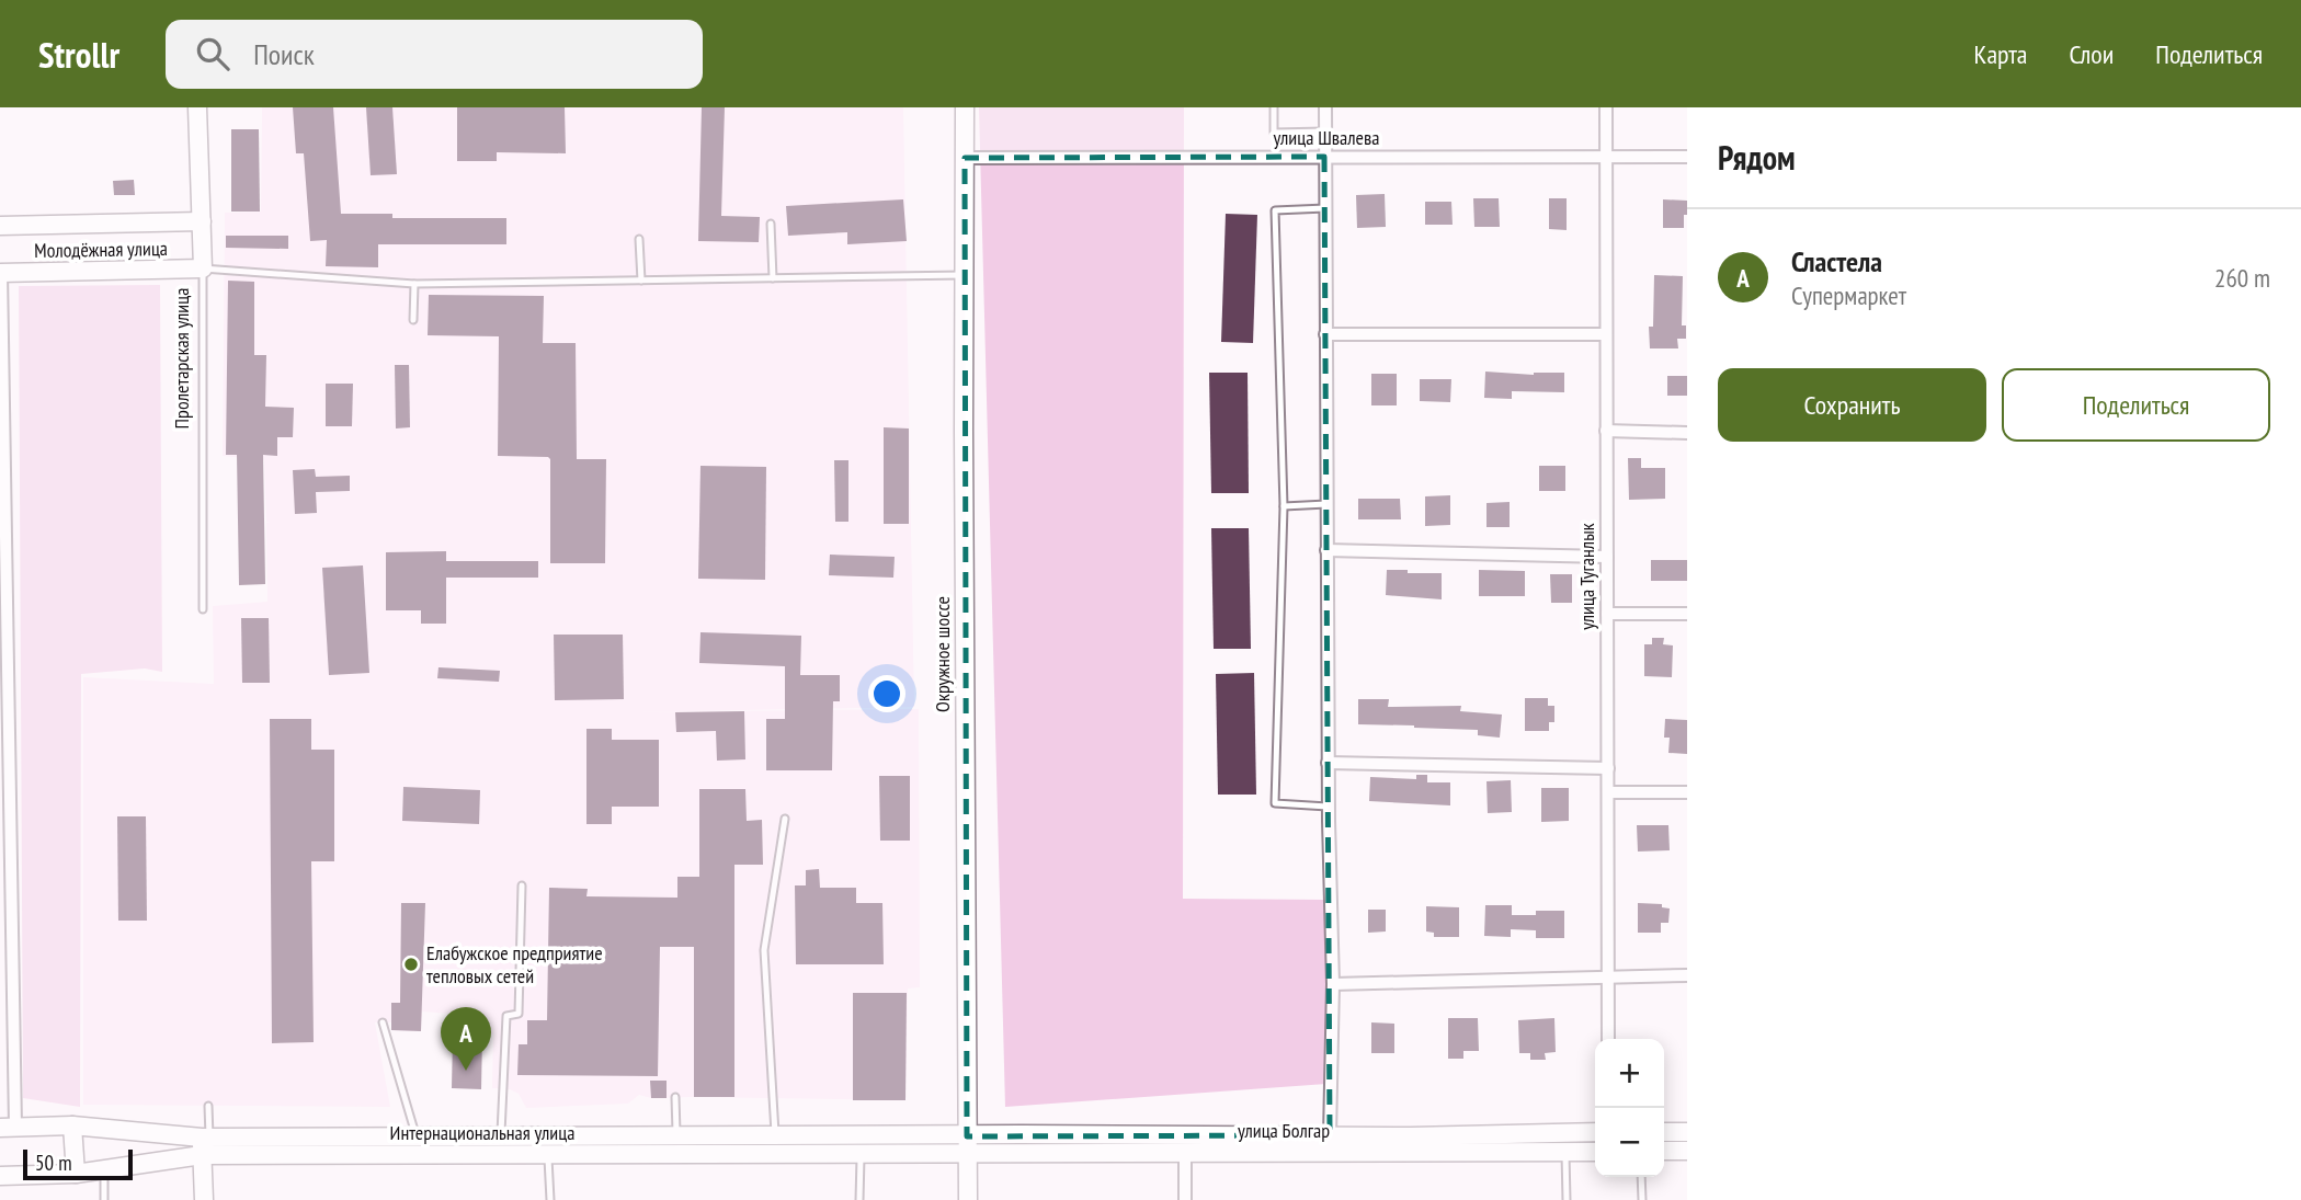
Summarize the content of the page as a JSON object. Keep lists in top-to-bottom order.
{
  "streets": {
    "street": [
      "улица Швалева",
      "Молодёжная улица",
      "Пролетарская улица",
      "улица Туганлык",
      "Окружное шоссе",
      "улица Болгар",
      "Интернациональная улица"
    ]
  },
  "crossings": [
    ["улица Швалева", "улица Туганлык"],
    ["улица Швалева", "Окружное шоссе"],
    ["Молодёжная улица", "Пролетарская улица"],
    ["Окружное шоссе", "улица Болгар"],
    ["Окружное шоссе", "Интернациональная улица"],
    ["улица Болгар", "Интернациональная улица"]
  ],
  "places": ["Елабужское предприятие тепловых сетей"],
  "scale_bar": "50 m",
  "page": {
    "header": "Strollr",
    "search": "Поиск",
    "nav": ["Карта", "Слои", "Поделиться"],
    "heading": "Рядом",
    "list": [
      {
        "mark": "A",
        "name": "Сластела",
        "note": "Супермаркет",
        "value": "260 m"
      }
    ],
    "buttons": ["Сохранить", "Поделиться"],
    "pins": "A",
    "map_buttons": ["+", "−"],
    "scale": "50 m"
  }
}
